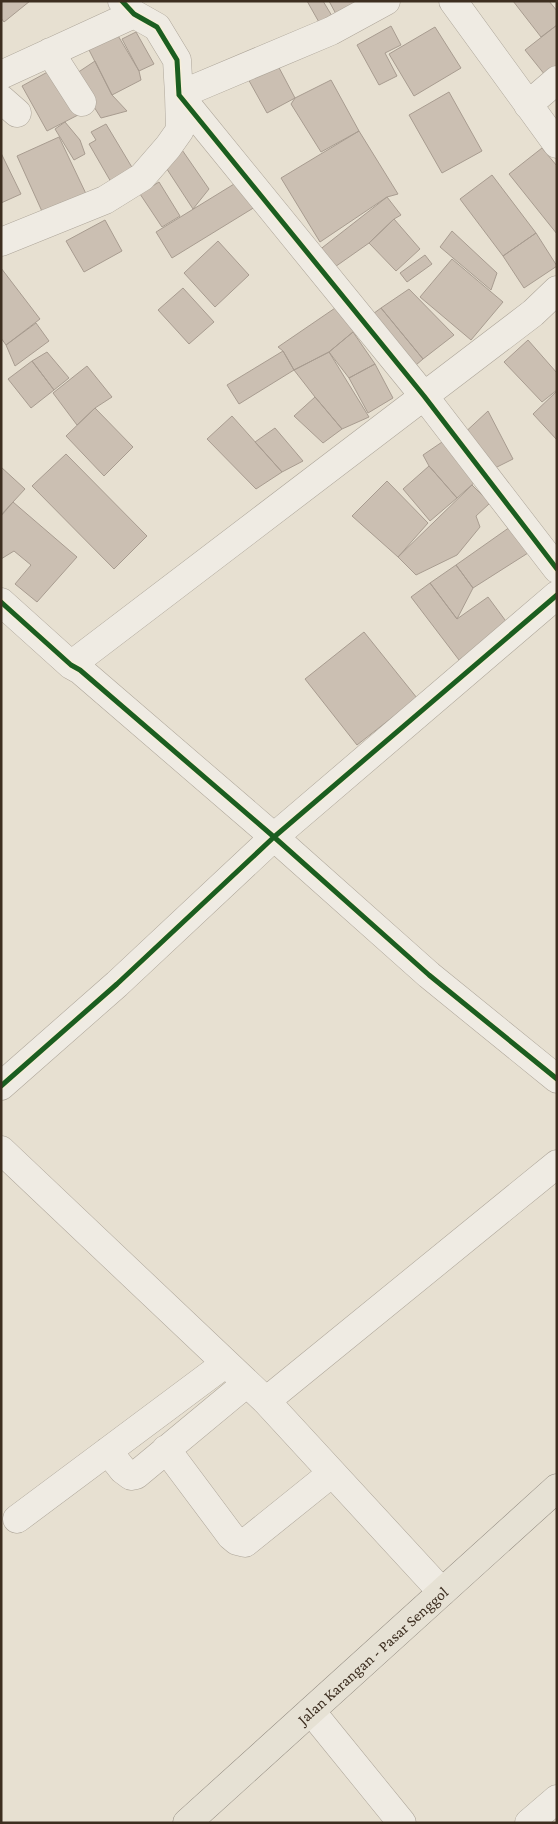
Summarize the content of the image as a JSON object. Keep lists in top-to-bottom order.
{
  "streets": {
    "main road": ["Jalan Karangan - Pasar Senggol"]
  }
}
